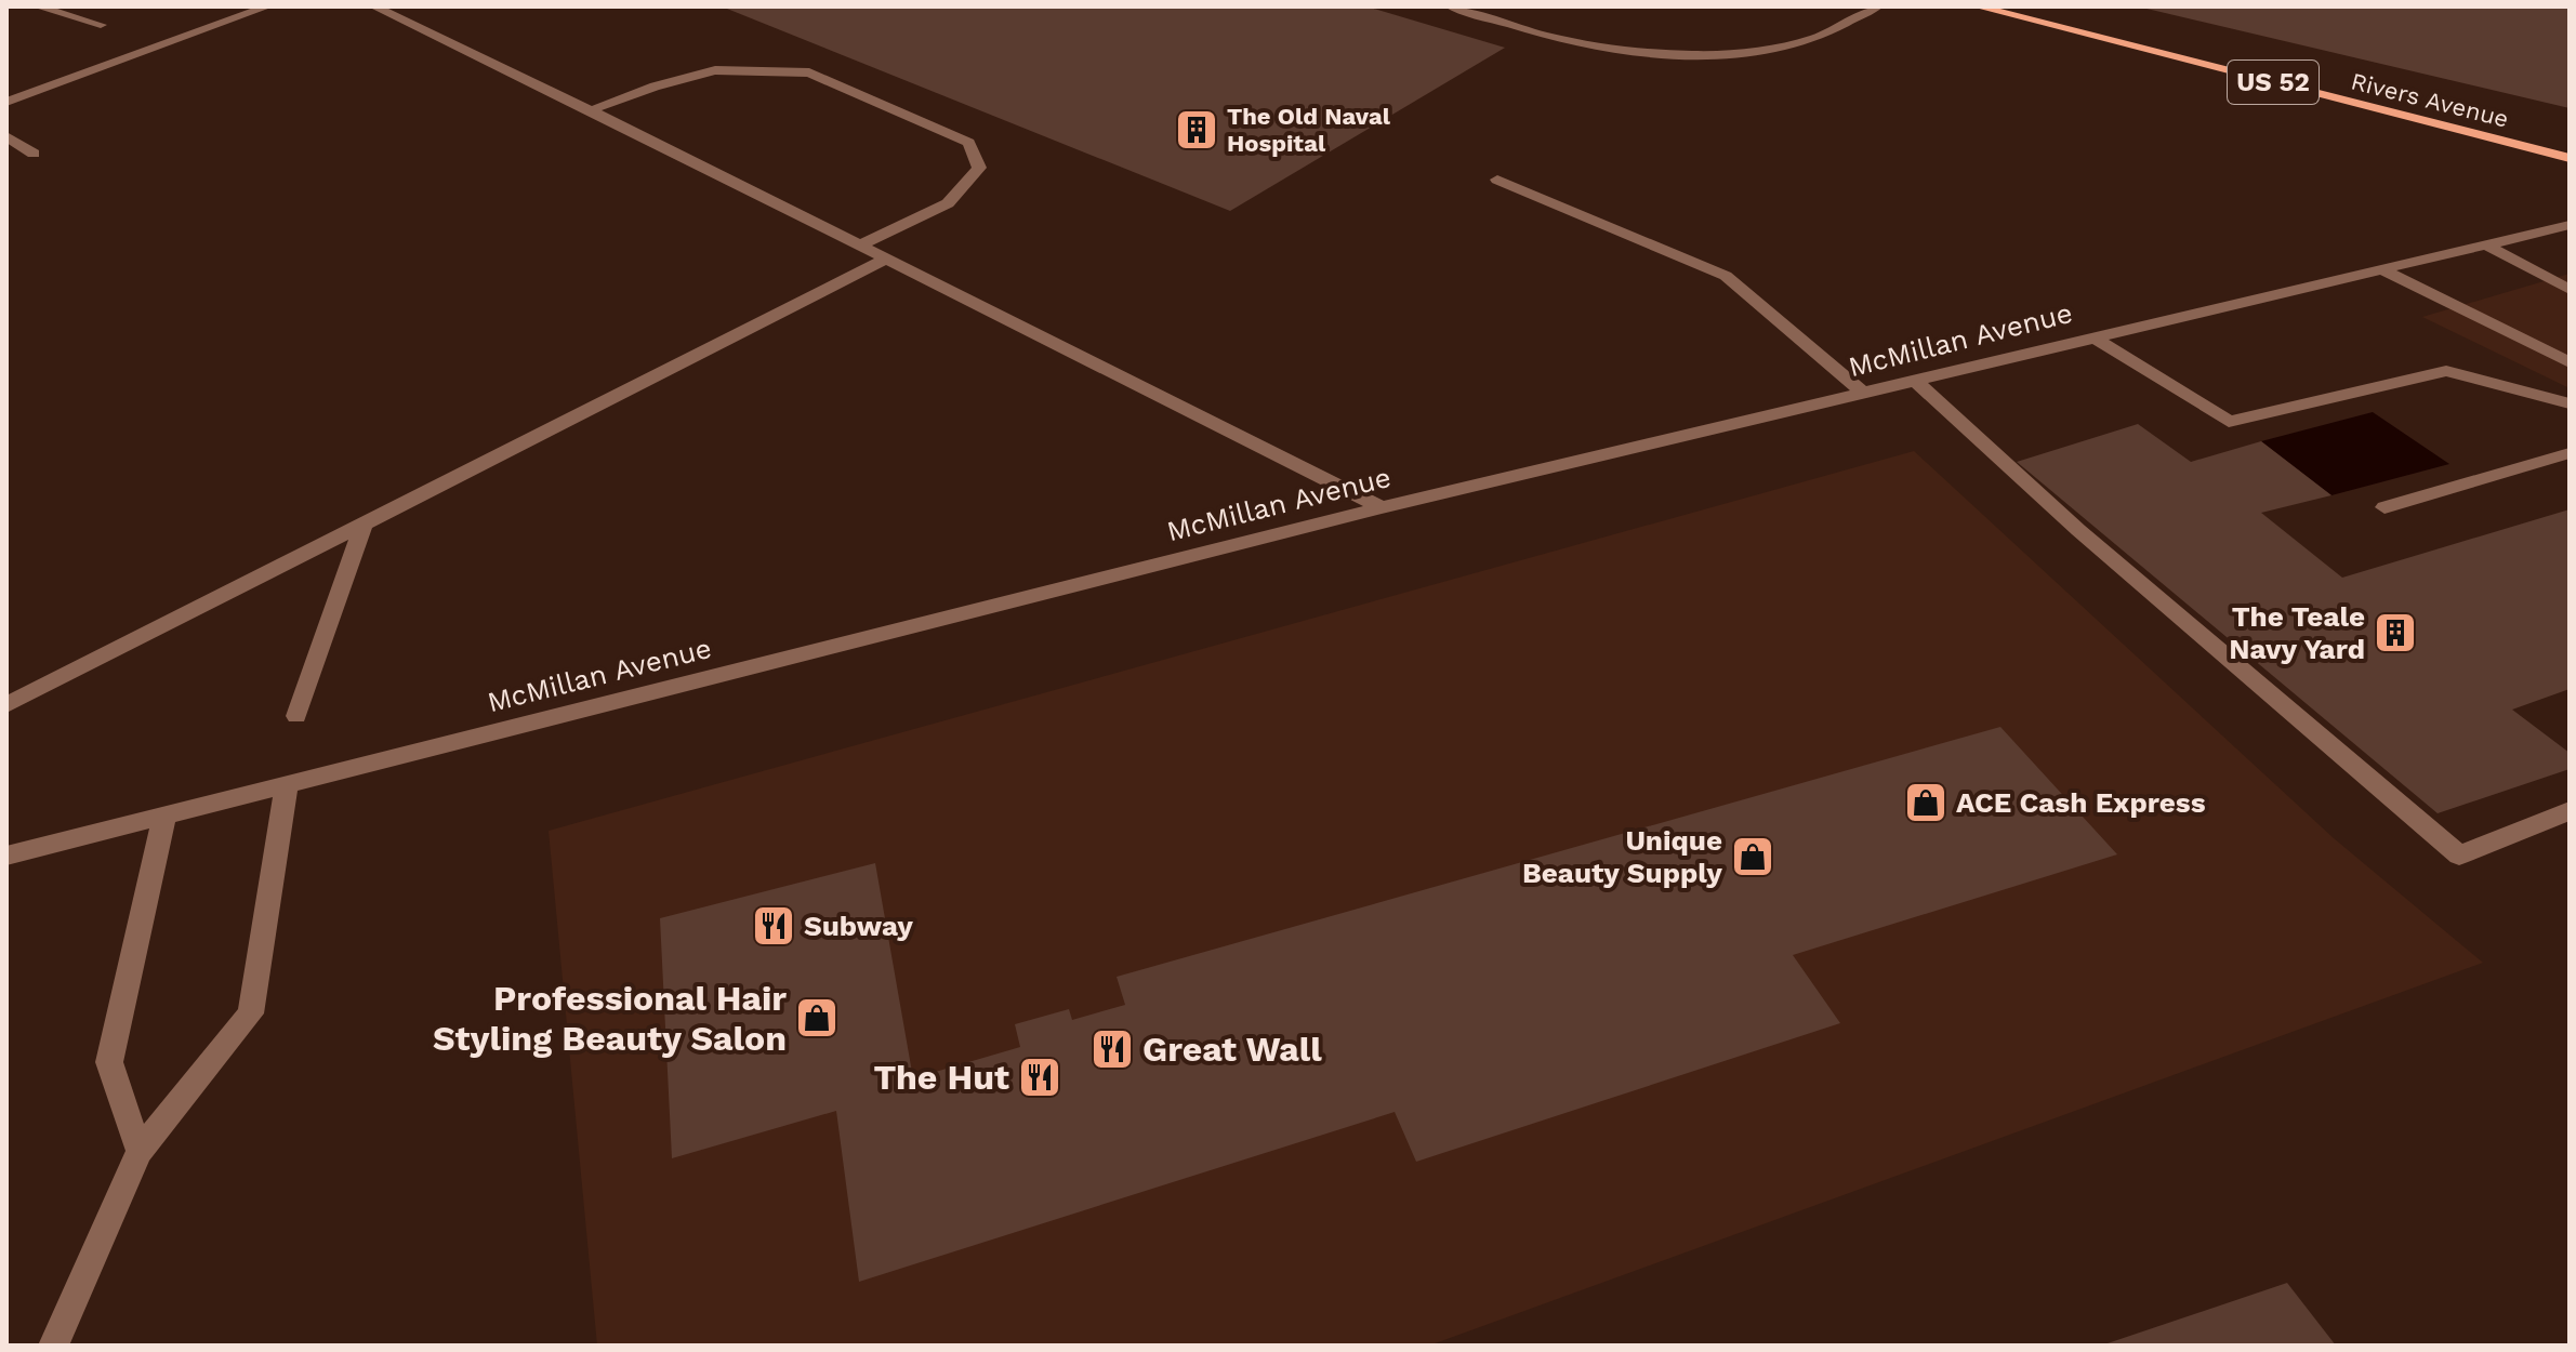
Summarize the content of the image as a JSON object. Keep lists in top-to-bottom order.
{
  "streets": {
    "main road": ["US 52", "Rivers Avenue"],
    "street": ["McMillan Avenue"]
  },
  "places": {
    "building": ["The Old Naval Hospital", "The Teale Navy Yard"],
    "shop": ["ACE Cash Express", "Unique Beauty Supply", "Professional Hair Styling Beauty Salon"],
    "restaurant": ["Subway", "Great Wall", "The Hut"]
  }
}
